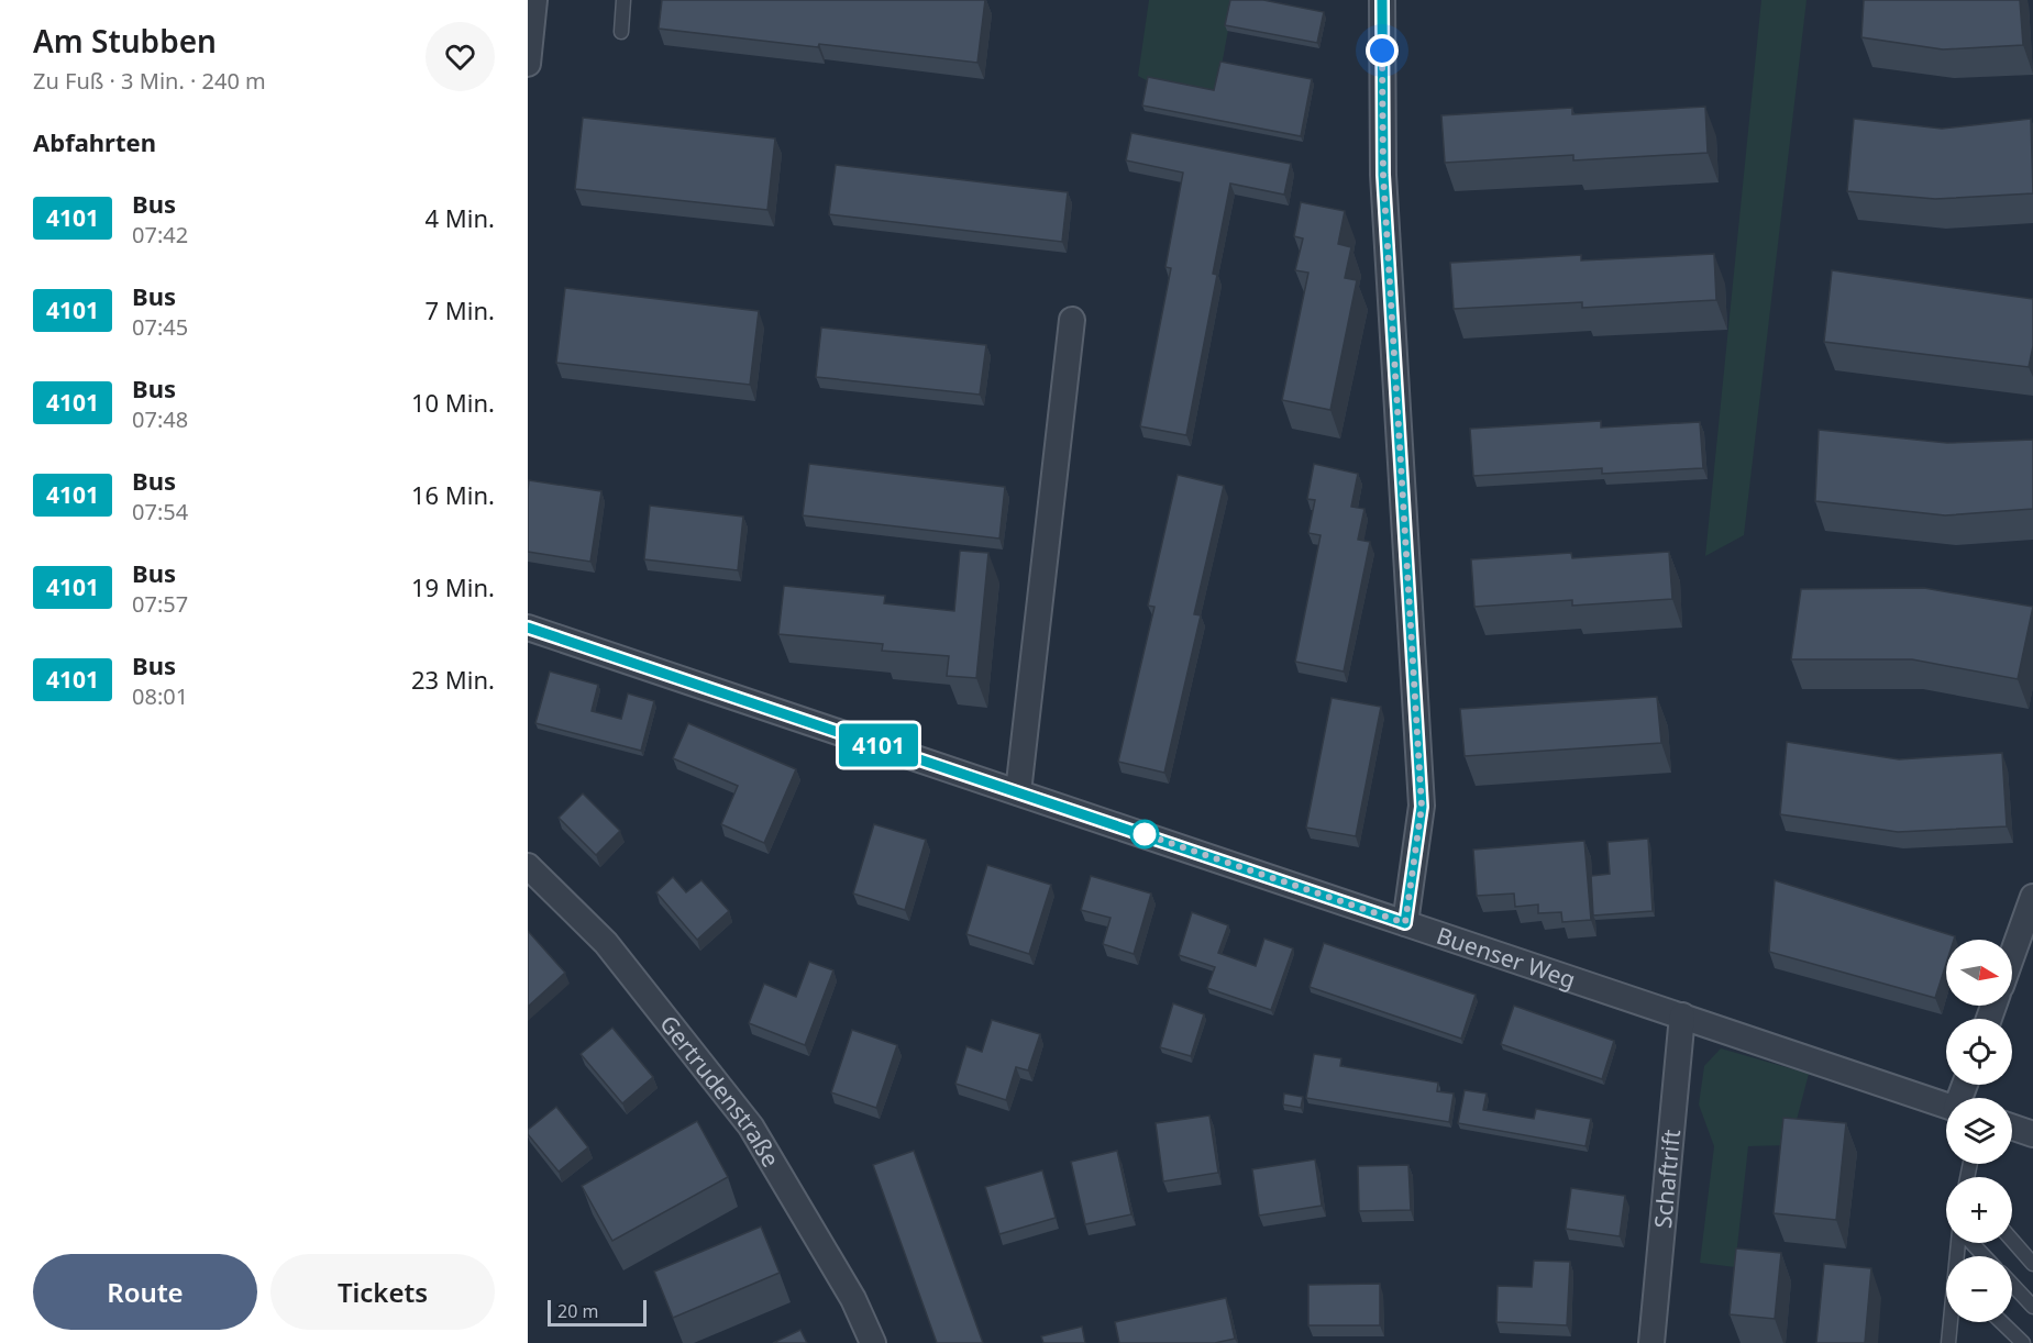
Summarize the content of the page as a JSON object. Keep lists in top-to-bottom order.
{
  "streets": {
    "street": ["Buenser Weg", "Gertrudenstraße", "Schaftrift"]
  },
  "crossings": [
    ["Buenser Weg", "Schaftrift"]
  ],
  "lines": ["bus line 4101"],
  "scale_bar": "20 m",
  "north": "right",
  "page": {
    "heading": [
      ["Am Stubben", "Zu Fuß · 3 Min. · 240 m"],
      "Abfahrten"
    ],
    "on_map": "4101",
    "list": [
      {
        "mark": "4101",
        "name": "Bus",
        "note": "07:42",
        "value": "4 Min."
      },
      {
        "mark": "4101",
        "name": "Bus",
        "note": "07:45",
        "value": "7 Min."
      },
      {
        "mark": "4101",
        "name": "Bus",
        "note": "07:48",
        "value": "10 Min."
      },
      {
        "mark": "4101",
        "name": "Bus",
        "note": "07:54",
        "value": "16 Min."
      },
      {
        "mark": "4101",
        "name": "Bus",
        "note": "07:57",
        "value": "19 Min."
      },
      {
        "mark": "4101",
        "name": "Bus",
        "note": "08:01",
        "value": "23 Min."
      }
    ],
    "map_buttons": ["+", "−"],
    "buttons": ["Route", "Tickets"],
    "scale": "20 m"
  }
}
